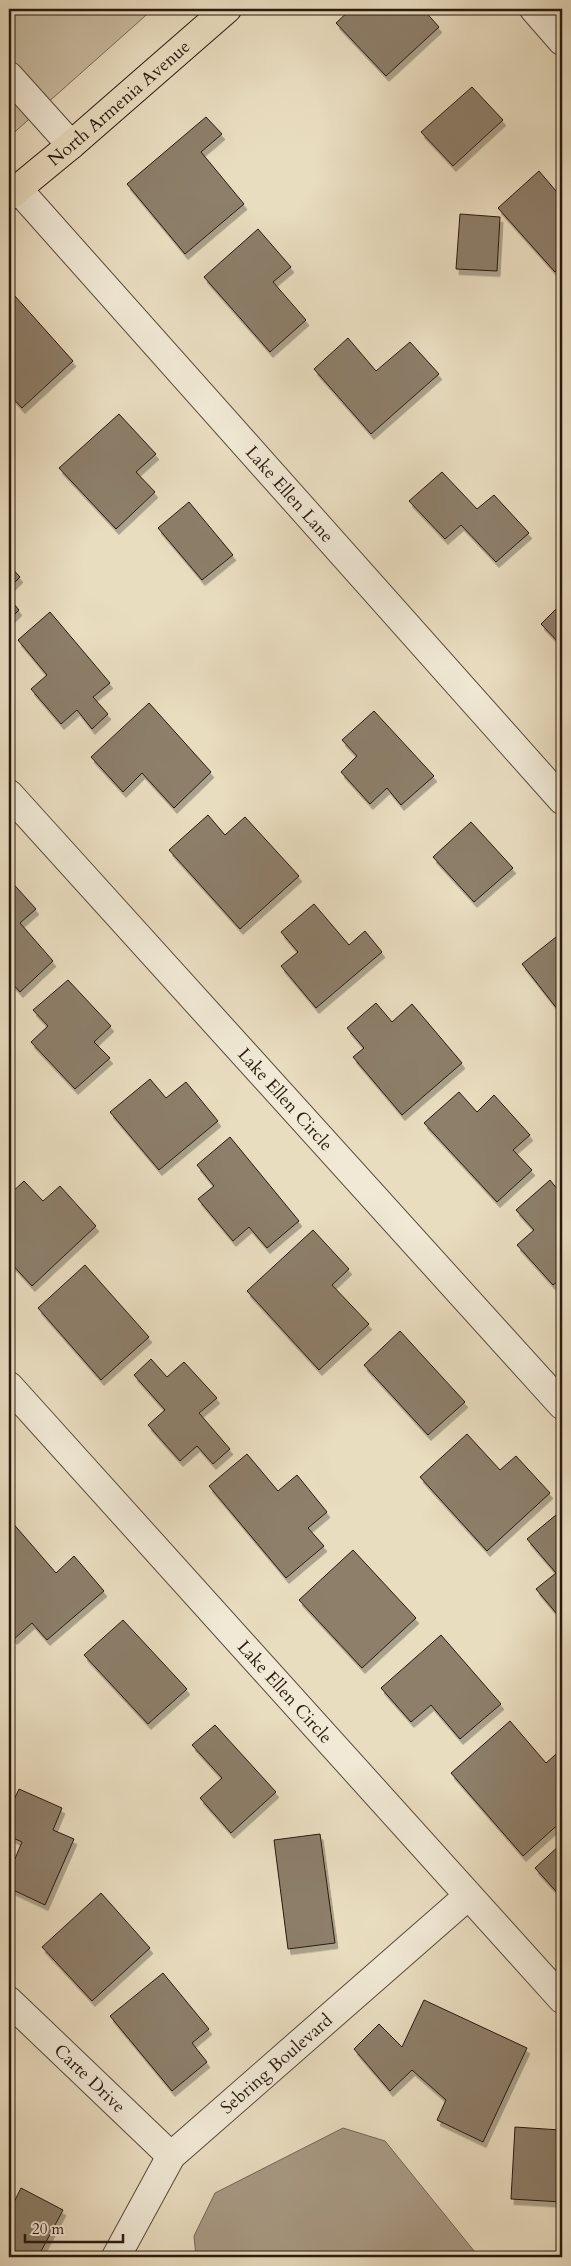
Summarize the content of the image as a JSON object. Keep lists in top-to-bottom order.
{
  "streets": {
    "main road": ["North Armenia Avenue"],
    "street": [
      "Lake Ellen Lane",
      "Lake Ellen Circle",
      "Sebring Boulevard",
      "Carte Drive"
    ]
  },
  "crossings": [
    ["North Armenia Avenue", "Lake Ellen Lane"],
    ["Lake Ellen Circle", "Sebring Boulevard"],
    ["Sebring Boulevard", "Carte Drive"]
  ],
  "scale_bar": "20 m"
}
